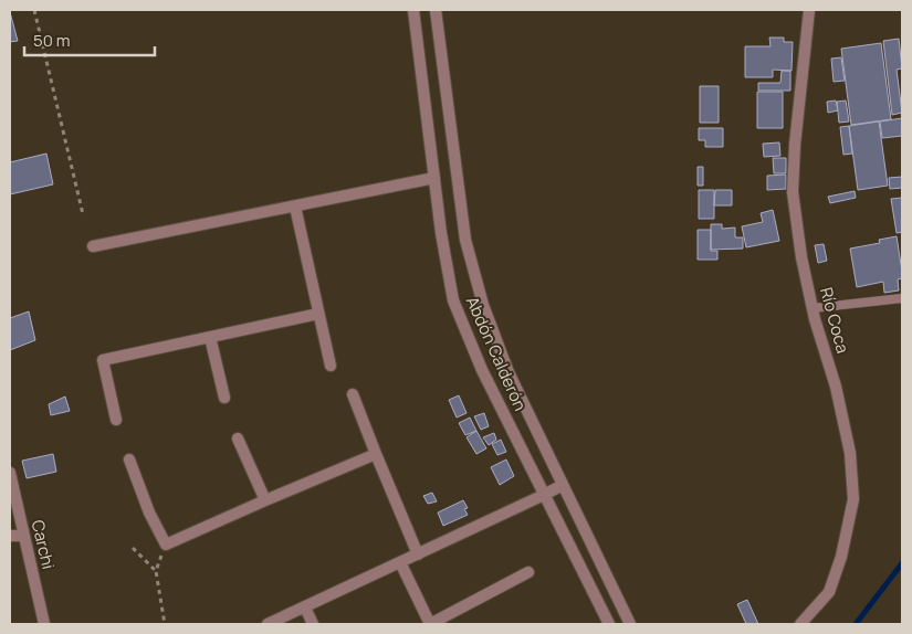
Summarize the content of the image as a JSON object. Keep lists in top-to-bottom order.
{
  "streets": {
    "street": ["Río Coca", "Abdón Calderón", "Carchi"]
  },
  "scale_bar": "50 m"
}
